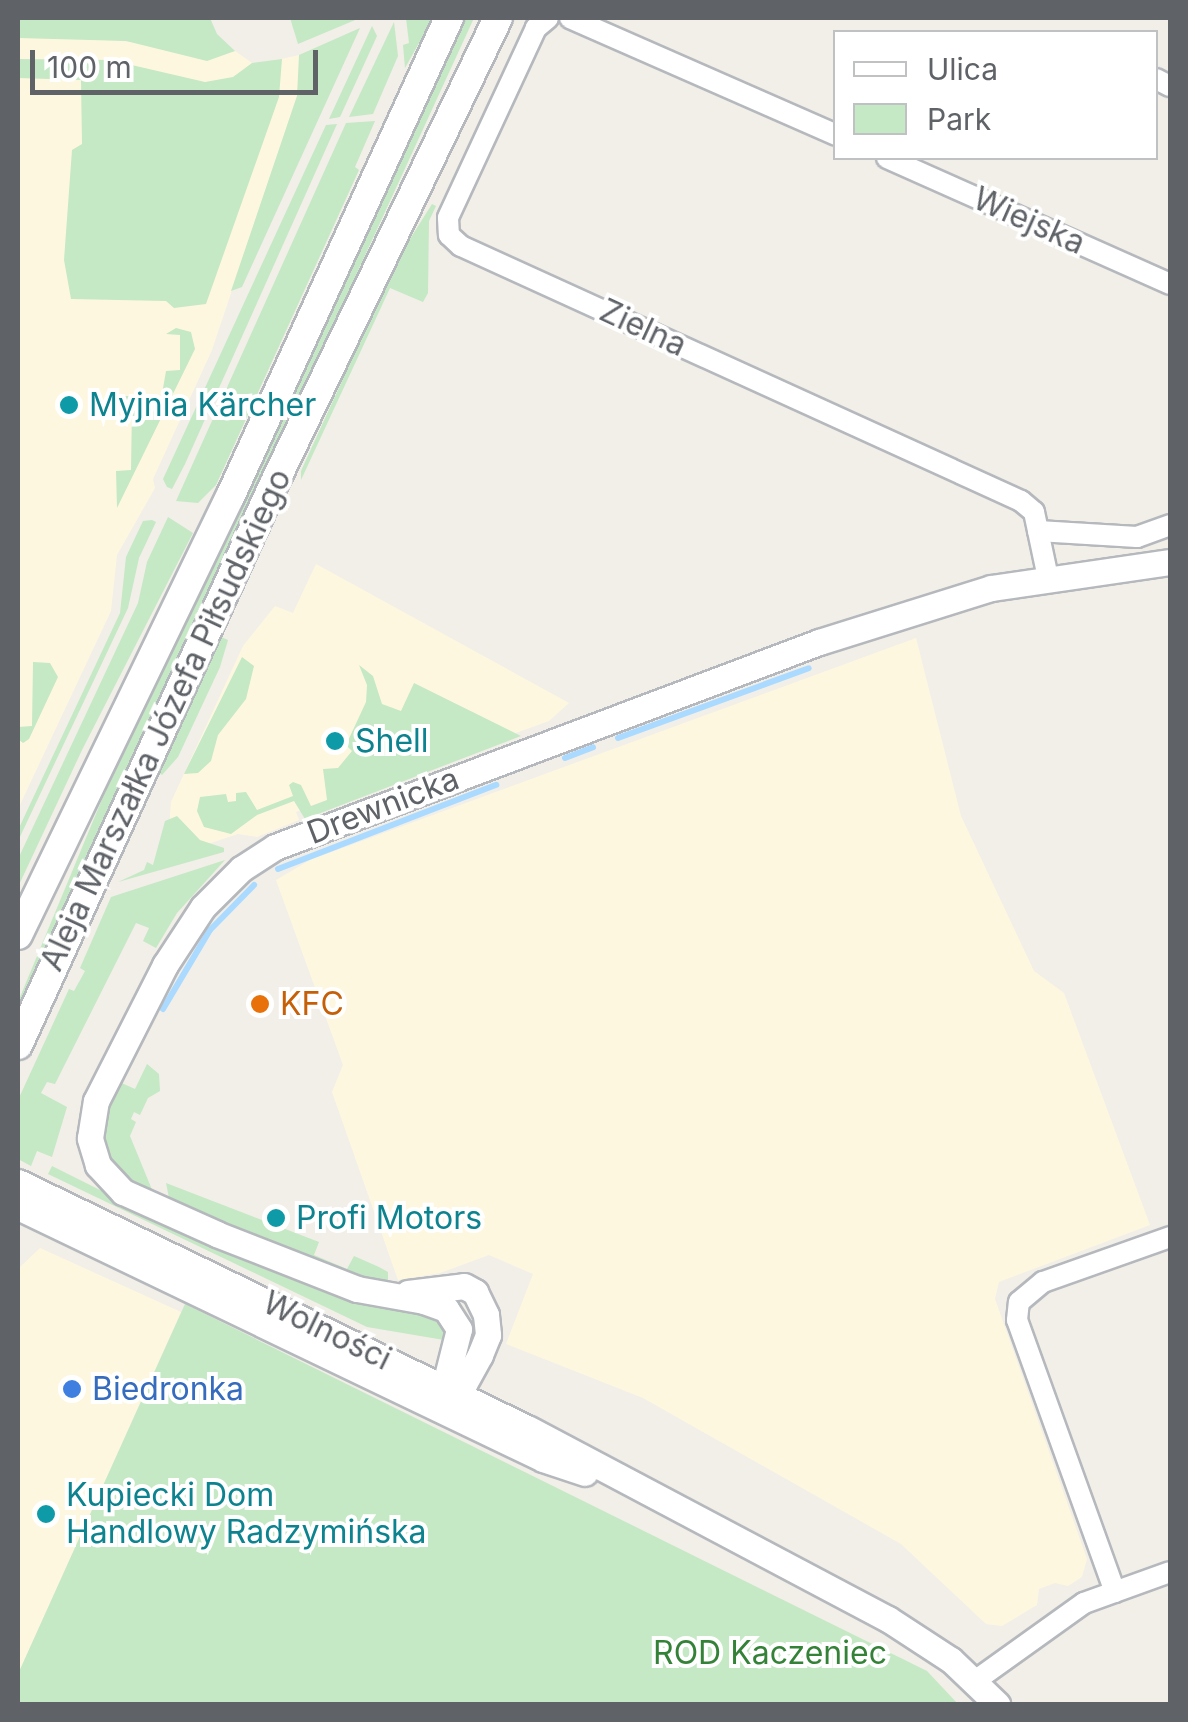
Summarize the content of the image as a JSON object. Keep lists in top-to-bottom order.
{
  "streets": {
    "main road": ["Aleja Marszałka Józefa Piłsudskiego"],
    "street": [
      "Wiejska",
      "Zielna",
      "Drewnicka",
      "Wolności"
    ]
  },
  "crossings": [
    ["Zielna", "Drewnicka"],
    ["Drewnicka", "Wolności"]
  ],
  "parks": ["ROD Kaczeniec"],
  "places": [
    "Myjnia Kärcher",
    "Shell",
    "KFC",
    "Profi Motors",
    "Biedronka",
    "Kupiecki Dom Handlowy Radzymińska"
  ],
  "legend": ["Ulica", "Park"],
  "scale_bar": "100 m"
}
